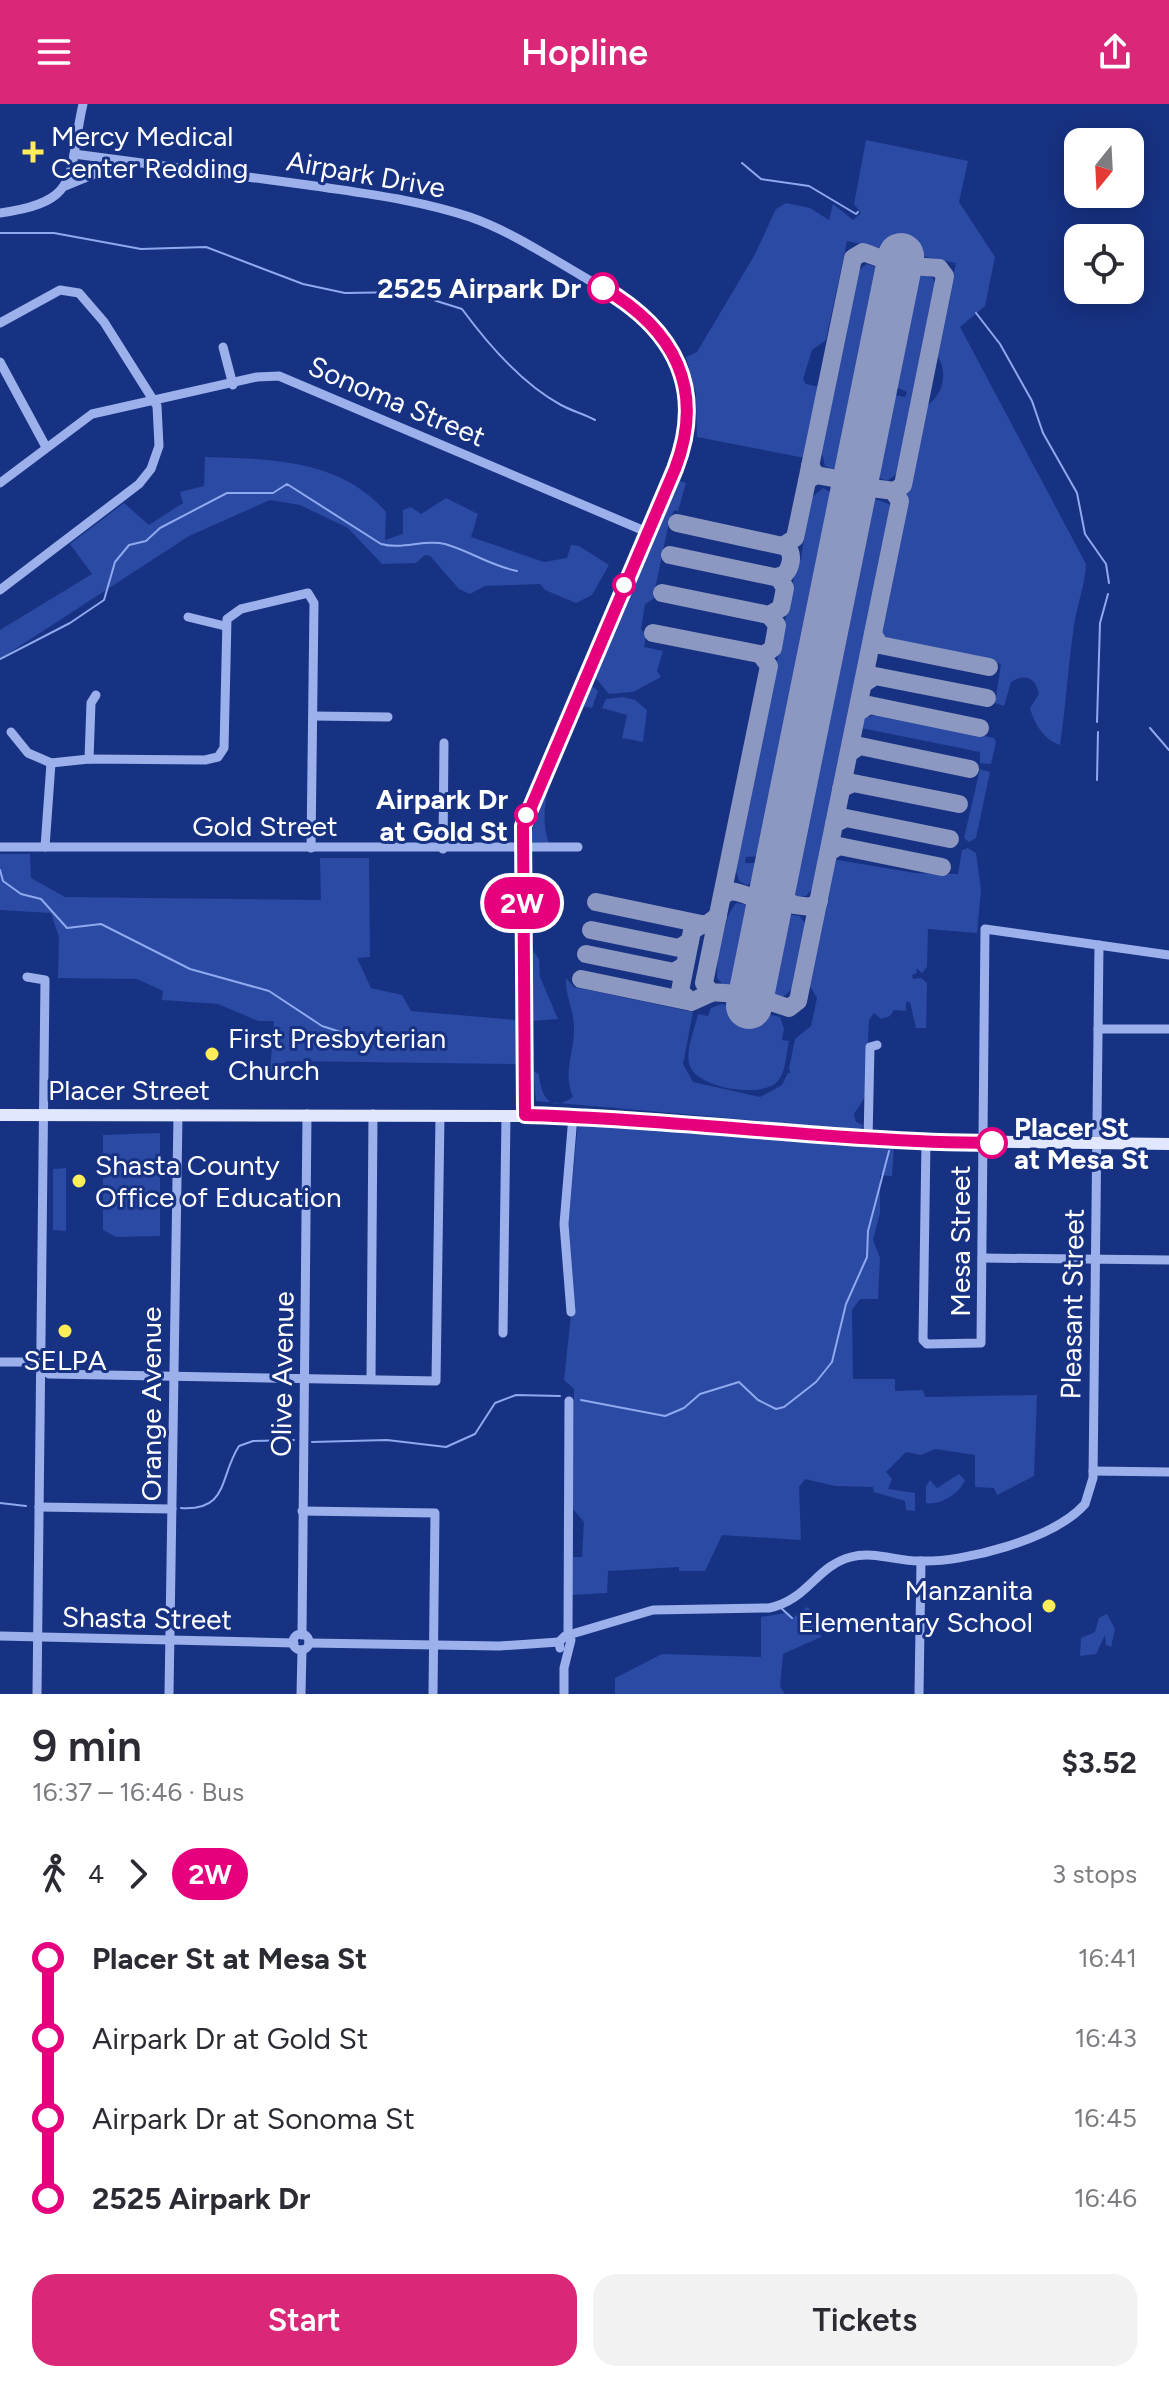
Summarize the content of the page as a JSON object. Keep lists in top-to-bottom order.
{
  "streets": {
    "main road": ["Placer Street"],
    "street": [
      "Airpark Drive",
      "Sonoma Street",
      "Gold Street",
      "Mesa Street",
      "Pleasant Street",
      "Olive Avenue",
      "Orange Avenue",
      "Shasta Street"
    ]
  },
  "crossings": [
    ["Airpark Drive", "Sonoma Street"],
    ["Airpark Drive", "Gold Street"],
    ["Airpark Drive", "Placer Street"],
    ["Placer Street", "Mesa Street"],
    ["Placer Street", "Pleasant Street"],
    ["Placer Street", "Olive Avenue"],
    ["Placer Street", "Orange Avenue"],
    ["Mesa Street", "Pleasant Street"],
    ["Pleasant Street", "Shasta Street"],
    ["Olive Avenue", "Shasta Street"],
    ["Orange Avenue", "Shasta Street"]
  ],
  "places": {
    "health": ["Mercy Medical Center Redding"],
    "other": [
      "2525 Airpark Dr",
      "Airpark Dr at Gold St",
      "First Presbyterian Church",
      "Placer St at Mesa St",
      "Shasta County Office of Education",
      "SELPA",
      "Manzanita Elementary School"
    ]
  },
  "lines": ["bus line 2W"],
  "north": "bottom",
  "page": {
    "header": "Hopline",
    "on_map": "2W",
    "heading": ["9 min", "16:37 – 16:46 · Bus", "$3.52"],
    "legs": ["4", "2W", "3 stops"],
    "list": [
      {
        "name": "Placer St at Mesa St",
        "value": "16:41"
      },
      {
        "name": "Airpark Dr at Gold St",
        "value": "16:43"
      },
      {
        "name": "Airpark Dr at Sonoma St",
        "value": "16:45"
      },
      {
        "name": "2525 Airpark Dr",
        "value": "16:46"
      }
    ],
    "buttons": ["Start", "Tickets"]
  }
}
